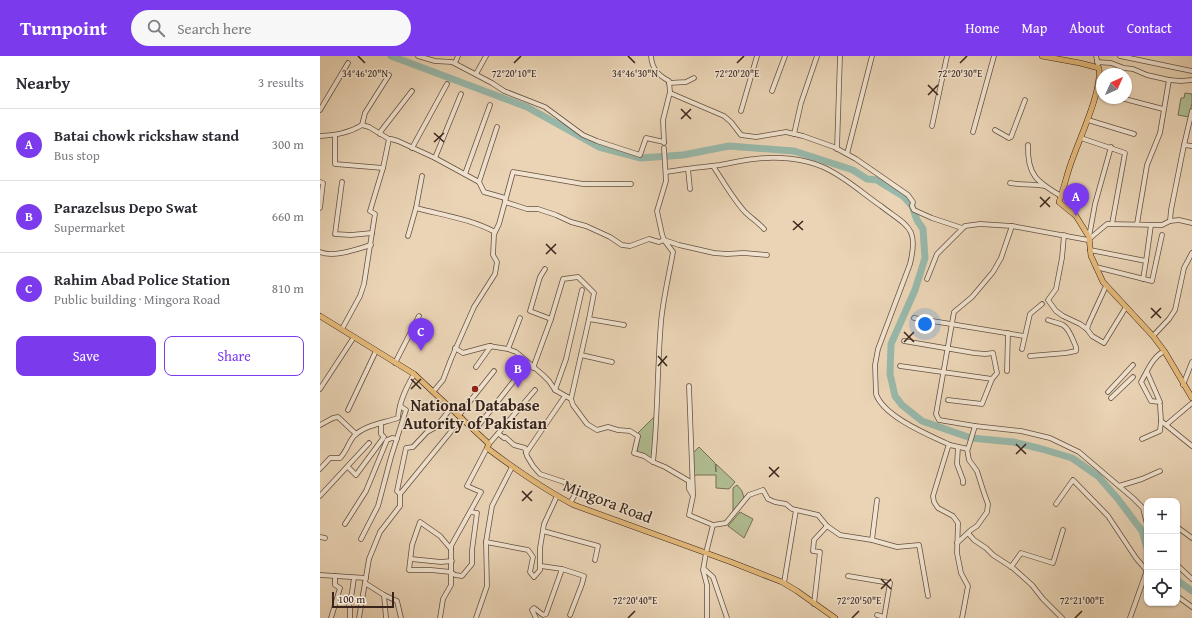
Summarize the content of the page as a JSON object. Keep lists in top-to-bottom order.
{
  "streets": {
    "main road": ["Mingora Road"]
  },
  "places": ["National Database Autority of Pakistan"],
  "scale_bar": "100 m",
  "north": "top right",
  "page": {
    "header": "Turnpoint",
    "search": "Search here",
    "nav": [
      "Home",
      "Map",
      "About",
      "Contact"
    ],
    "heading": ["Nearby", "3 results"],
    "list": [
      {
        "mark": "A",
        "name": "Batai chowk rickshaw stand",
        "note": "Bus stop",
        "value": "300 m"
      },
      {
        "mark": "B",
        "name": "Parazelsus Depo Swat",
        "note": "Supermarket",
        "value": "660 m"
      },
      {
        "mark": "C",
        "name": "Rahim Abad Police Station",
        "note": "Public building · Mingora Road",
        "value": "810 m"
      }
    ],
    "pins": ["A", "C", "B"],
    "buttons": ["Save", "Share"],
    "map_buttons": ["+", "−"],
    "scale": "100 m"
  },
  "coordinates": [
    "34°46'20\"N",
    "72°20'10\"E",
    "34°46'30\"N",
    "72°20'20\"E",
    "72°20'30\"E",
    "72°20'50\"E",
    "72°21'00\"E",
    "72°20'40\"E"
  ]
}
